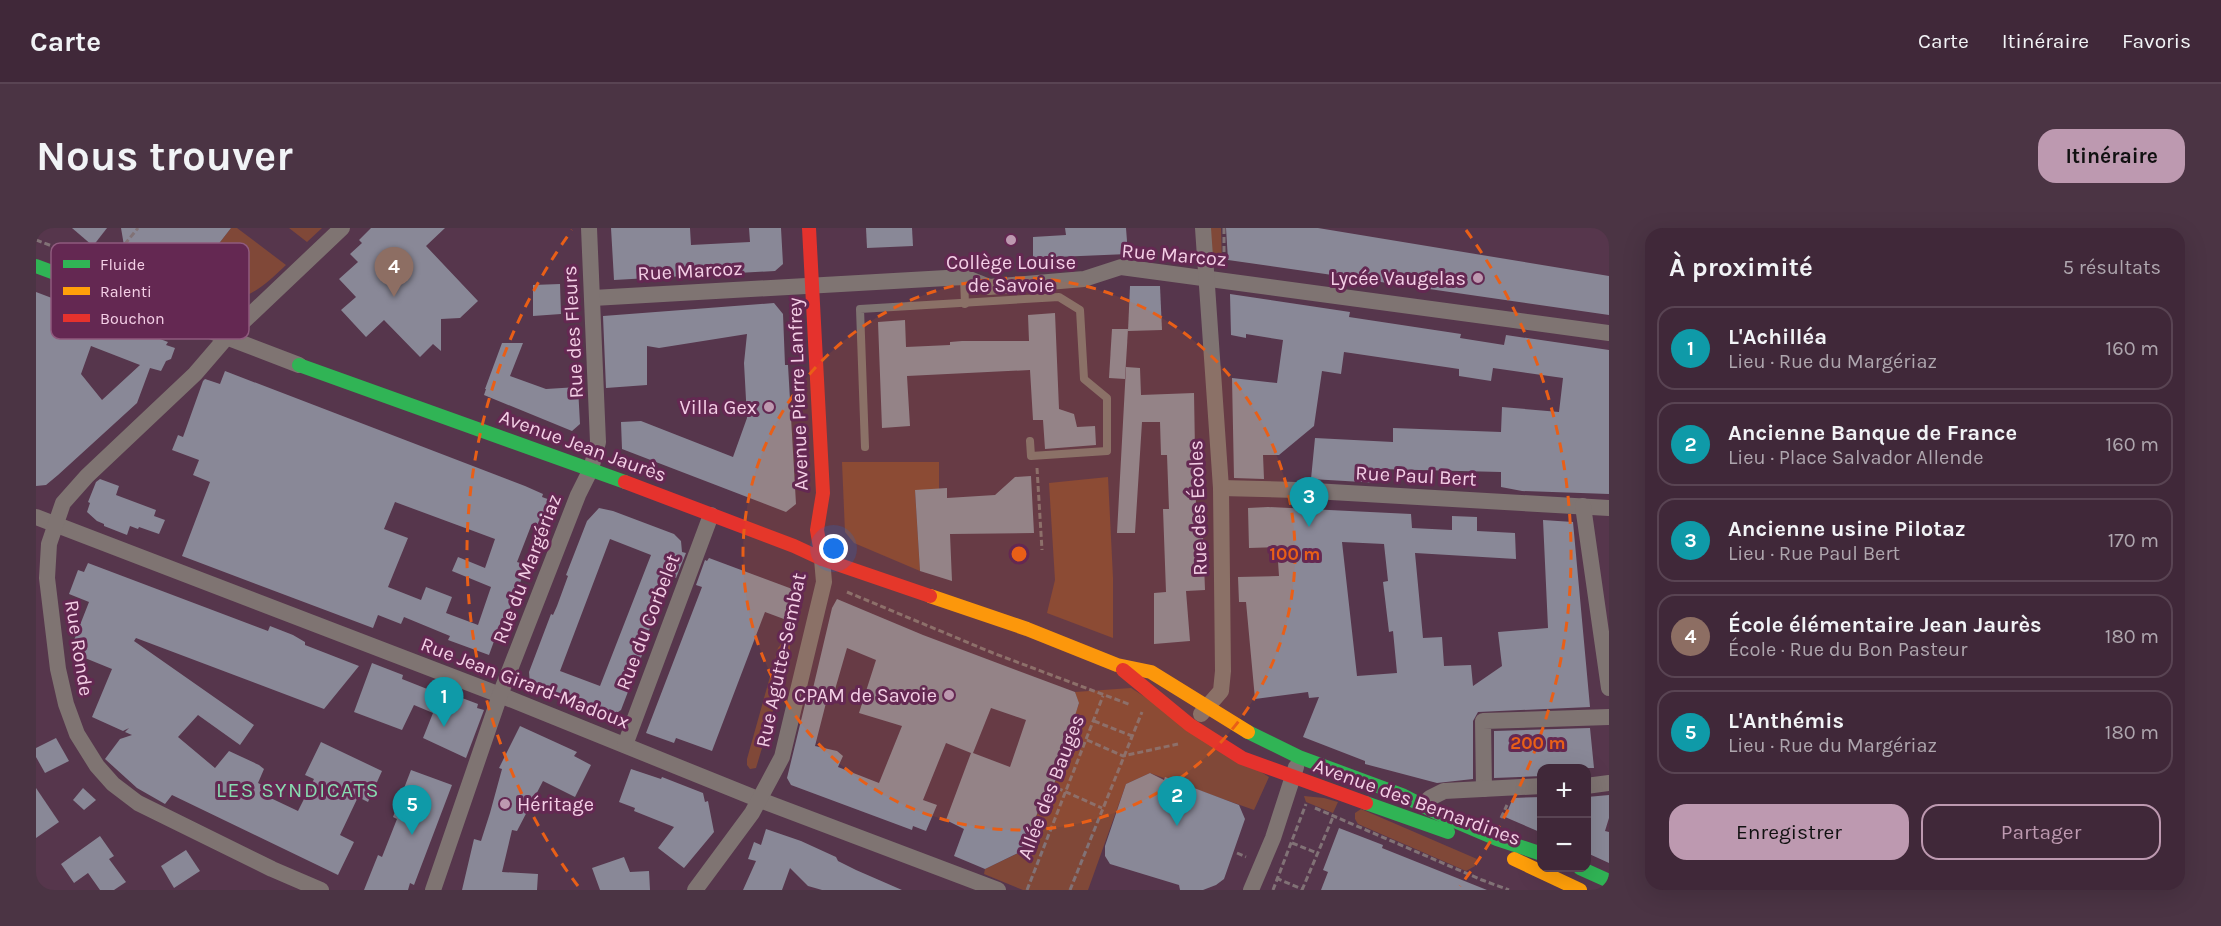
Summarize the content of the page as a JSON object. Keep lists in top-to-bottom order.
{
  "streets": {
    "main road": ["Avenue Pierre Lanfrey", "Avenue Jean Jaurès", "Avenue des Bernardines"],
    "street": [
      "Rue Marcoz",
      "Rue des Fleurs",
      "Rue Paul Bert",
      "Rue des Écoles",
      "Rue du Margériaz",
      "Rue du Corbelet",
      "Rue Ronde",
      "Rue Agutte-Sembat",
      "Rue Jean Girard-Madoux"
    ],
    "path": ["Allée des Bauges"]
  },
  "crossings": [
    ["Rue Marcoz", "Rue des Fleurs"],
    ["Rue Marcoz", "Avenue Pierre Lanfrey"],
    ["Rue Marcoz", "Rue des Écoles"],
    ["Rue des Fleurs", "Avenue Jean Jaurès"],
    ["Rue des Fleurs", "Rue du Margériaz"],
    ["Avenue Pierre Lanfrey", "Avenue Jean Jaurès"],
    ["Avenue Pierre Lanfrey", "Rue Agutte-Sembat"],
    ["Avenue Jean Jaurès", "Rue du Margériaz"],
    ["Avenue Jean Jaurès", "Rue du Corbelet"],
    ["Avenue Jean Jaurès", "Rue Agutte-Sembat"],
    ["Avenue Jean Jaurès", "Avenue des Bernardines"],
    ["Rue Paul Bert", "Rue des Écoles"],
    ["Rue des Écoles", "Avenue des Bernardines"],
    ["Rue du Margériaz", "Rue Jean Girard-Madoux"],
    ["Rue du Corbelet", "Rue Jean Girard-Madoux"],
    ["Rue Ronde", "Rue Jean Girard-Madoux"],
    ["Rue Agutte-Sembat", "Rue Jean Girard-Madoux"]
  ],
  "districts": ["LES SYNDICATS"],
  "places": [
    "Collège Louise de Savoie",
    "Lycée Vaugelas",
    "Villa Gex",
    "CPAM de Savoie",
    "Héritage"
  ],
  "legend": ["Fluide", "Ralenti", "Bouchon"],
  "page": {
    "header": "Carte",
    "nav": ["Carte", "Itinéraire", "Favoris"],
    "buttons": [
      "Itinéraire",
      ["Enregistrer", "Partager"]
    ],
    "title": "Nous trouver",
    "heading": ["À proximité", "5 résultats"],
    "pins": [
      "4",
      "3",
      "1",
      "2",
      "5"
    ],
    "list": [
      {
        "mark": "1",
        "name": "L'Achilléa",
        "note": "Lieu · Rue du Margériaz",
        "value": "160 m"
      },
      {
        "mark": "2",
        "name": "Ancienne Banque de France",
        "note": "Lieu · Place Salvador Allende",
        "value": "160 m"
      },
      {
        "mark": "3",
        "name": "Ancienne usine Pilotaz",
        "note": "Lieu · Rue Paul Bert",
        "value": "170 m"
      },
      {
        "mark": "4",
        "name": "École élémentaire Jean Jaurès",
        "note": "École · Rue du Bon Pasteur",
        "value": "180 m"
      },
      {
        "mark": "5",
        "name": "L'Anthémis",
        "note": "Lieu · Rue du Margériaz",
        "value": "180 m"
      }
    ],
    "map_buttons": ["+", "−"]
  },
  "rings": ["100 m", "200 m"]
}
